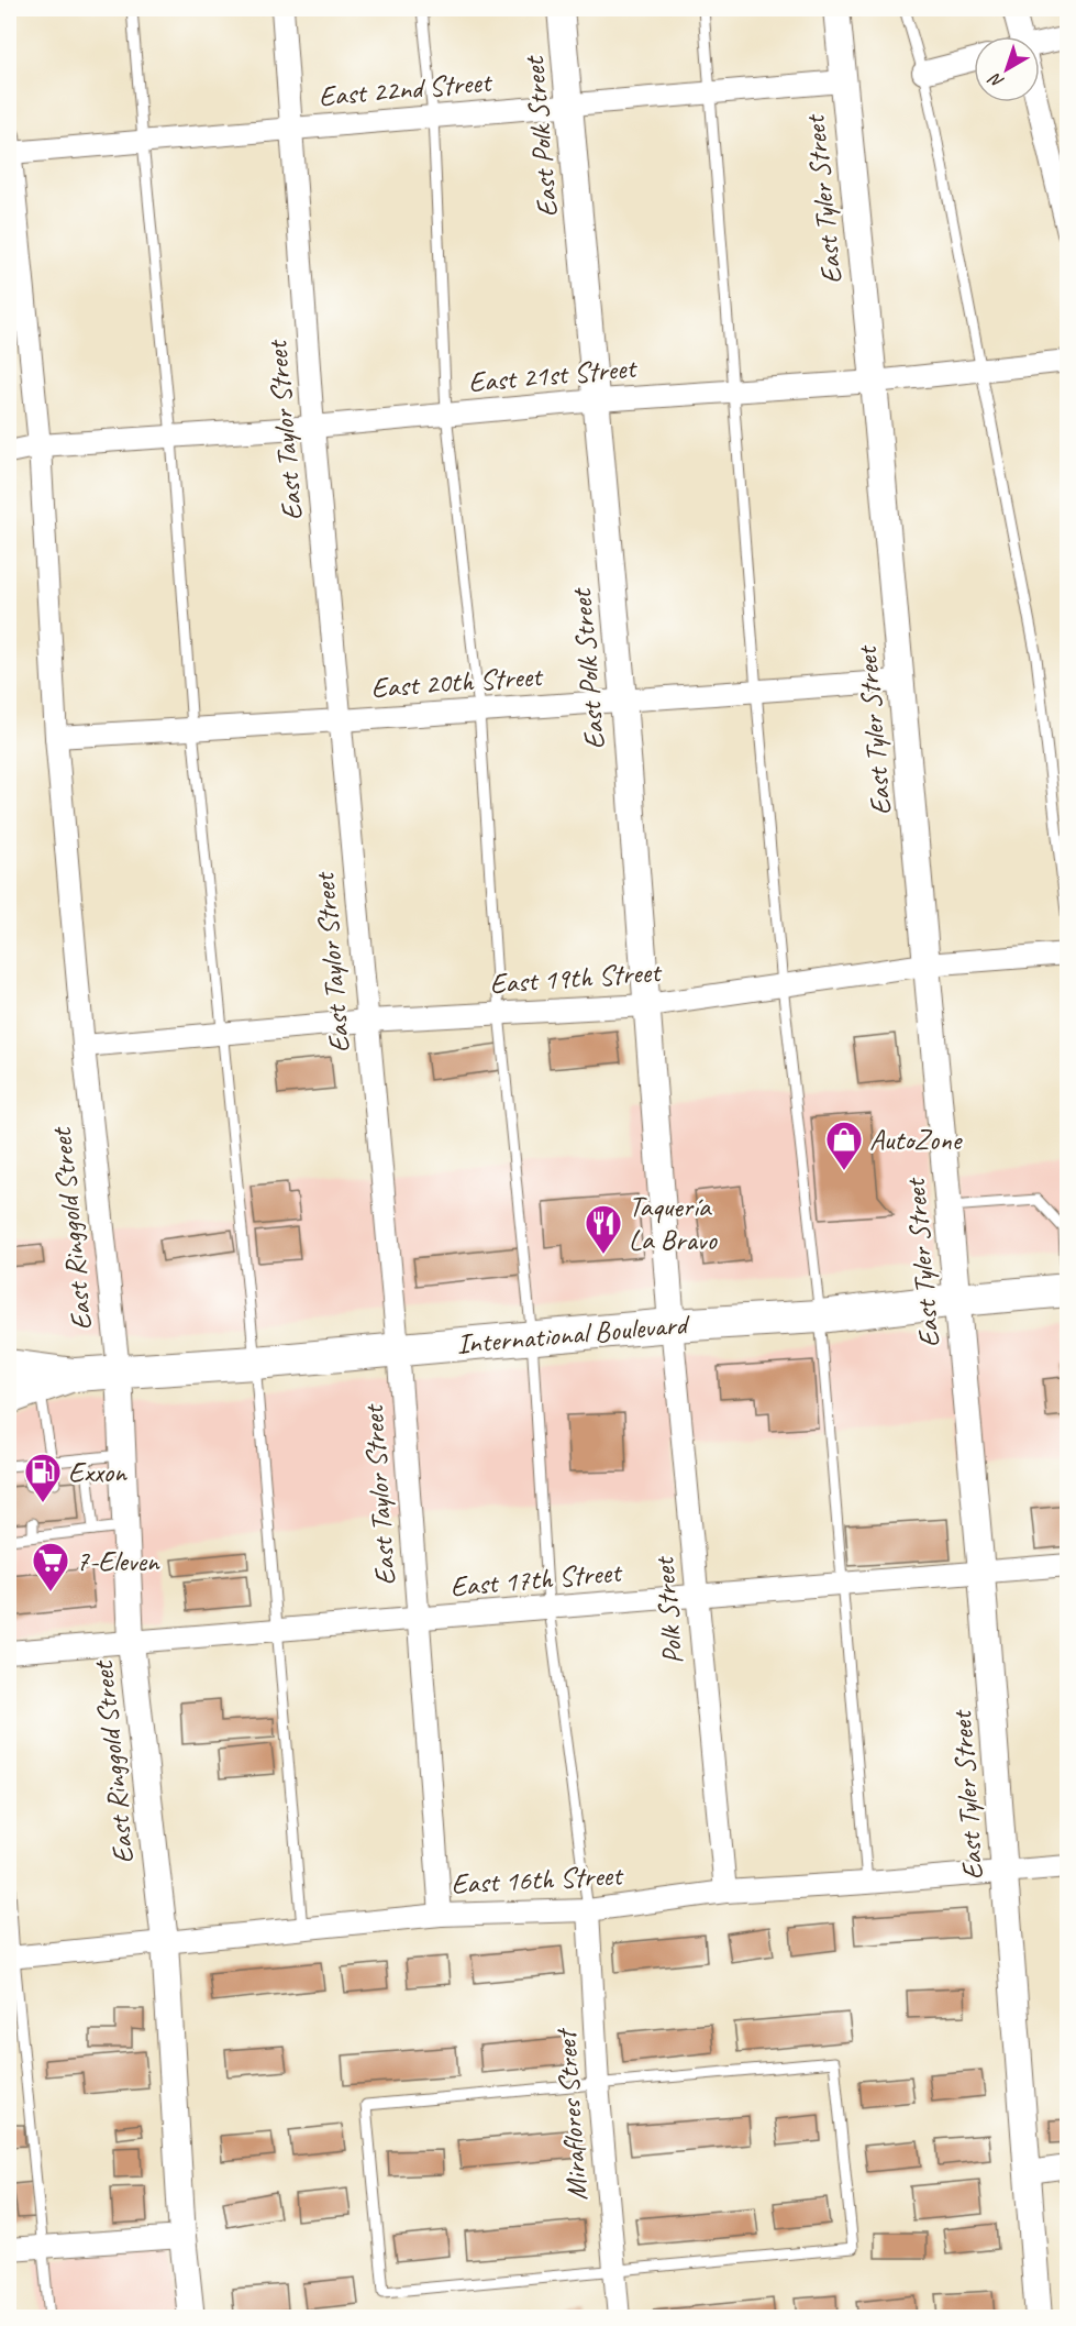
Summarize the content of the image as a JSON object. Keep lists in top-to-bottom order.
{
  "streets": {
    "main road": ["International Boulevard"],
    "street": [
      "East 22nd Street",
      "East Polk Street",
      "East Tyler Street",
      "East 21st Street",
      "East Taylor Street",
      "East 20th Street",
      "East 19th Street",
      "East Ringgold Street",
      "East 17th Street",
      "Polk Street",
      "East 16th Street",
      "Miraflores Street"
    ]
  },
  "crossings": [
    ["East 22nd Street", "East Polk Street"],
    ["East 22nd Street", "East Tyler Street"],
    ["East 22nd Street", "East Taylor Street"],
    ["East 22nd Street", "East Ringgold Street"],
    ["East Polk Street", "East 21st Street"],
    ["East Polk Street", "East 20th Street"],
    ["East Polk Street", "East 19th Street"],
    ["East Polk Street", "International Boulevard"],
    ["East Polk Street", "Polk Street"],
    ["East Tyler Street", "East 21st Street"],
    ["East Tyler Street", "East 20th Street"],
    ["East Tyler Street", "East 19th Street"],
    ["East Tyler Street", "International Boulevard"],
    ["East Tyler Street", "East 17th Street"],
    ["East Tyler Street", "East 16th Street"],
    ["East 21st Street", "East Taylor Street"],
    ["East 21st Street", "East Ringgold Street"],
    ["East Taylor Street", "East 20th Street"],
    ["East Taylor Street", "East 19th Street"],
    ["East Taylor Street", "International Boulevard"],
    ["East Taylor Street", "East 17th Street"],
    ["East Taylor Street", "East 16th Street"],
    ["East 20th Street", "East Ringgold Street"],
    ["East 19th Street", "East Ringgold Street"],
    ["East Ringgold Street", "International Boulevard"],
    ["East Ringgold Street", "East 17th Street"],
    ["East Ringgold Street", "East 16th Street"],
    ["International Boulevard", "Polk Street"],
    ["East 17th Street", "Polk Street"],
    ["Polk Street", "East 16th Street"],
    ["East 16th Street", "Miraflores Street"]
  ],
  "places": {
    "shop": ["AutoZone"],
    "restaurant": ["Taquería La Bravo"],
    "fuel station": ["Exxon"],
    "supermarket": ["7-Eleven"]
  },
  "north": "bottom left"
}
